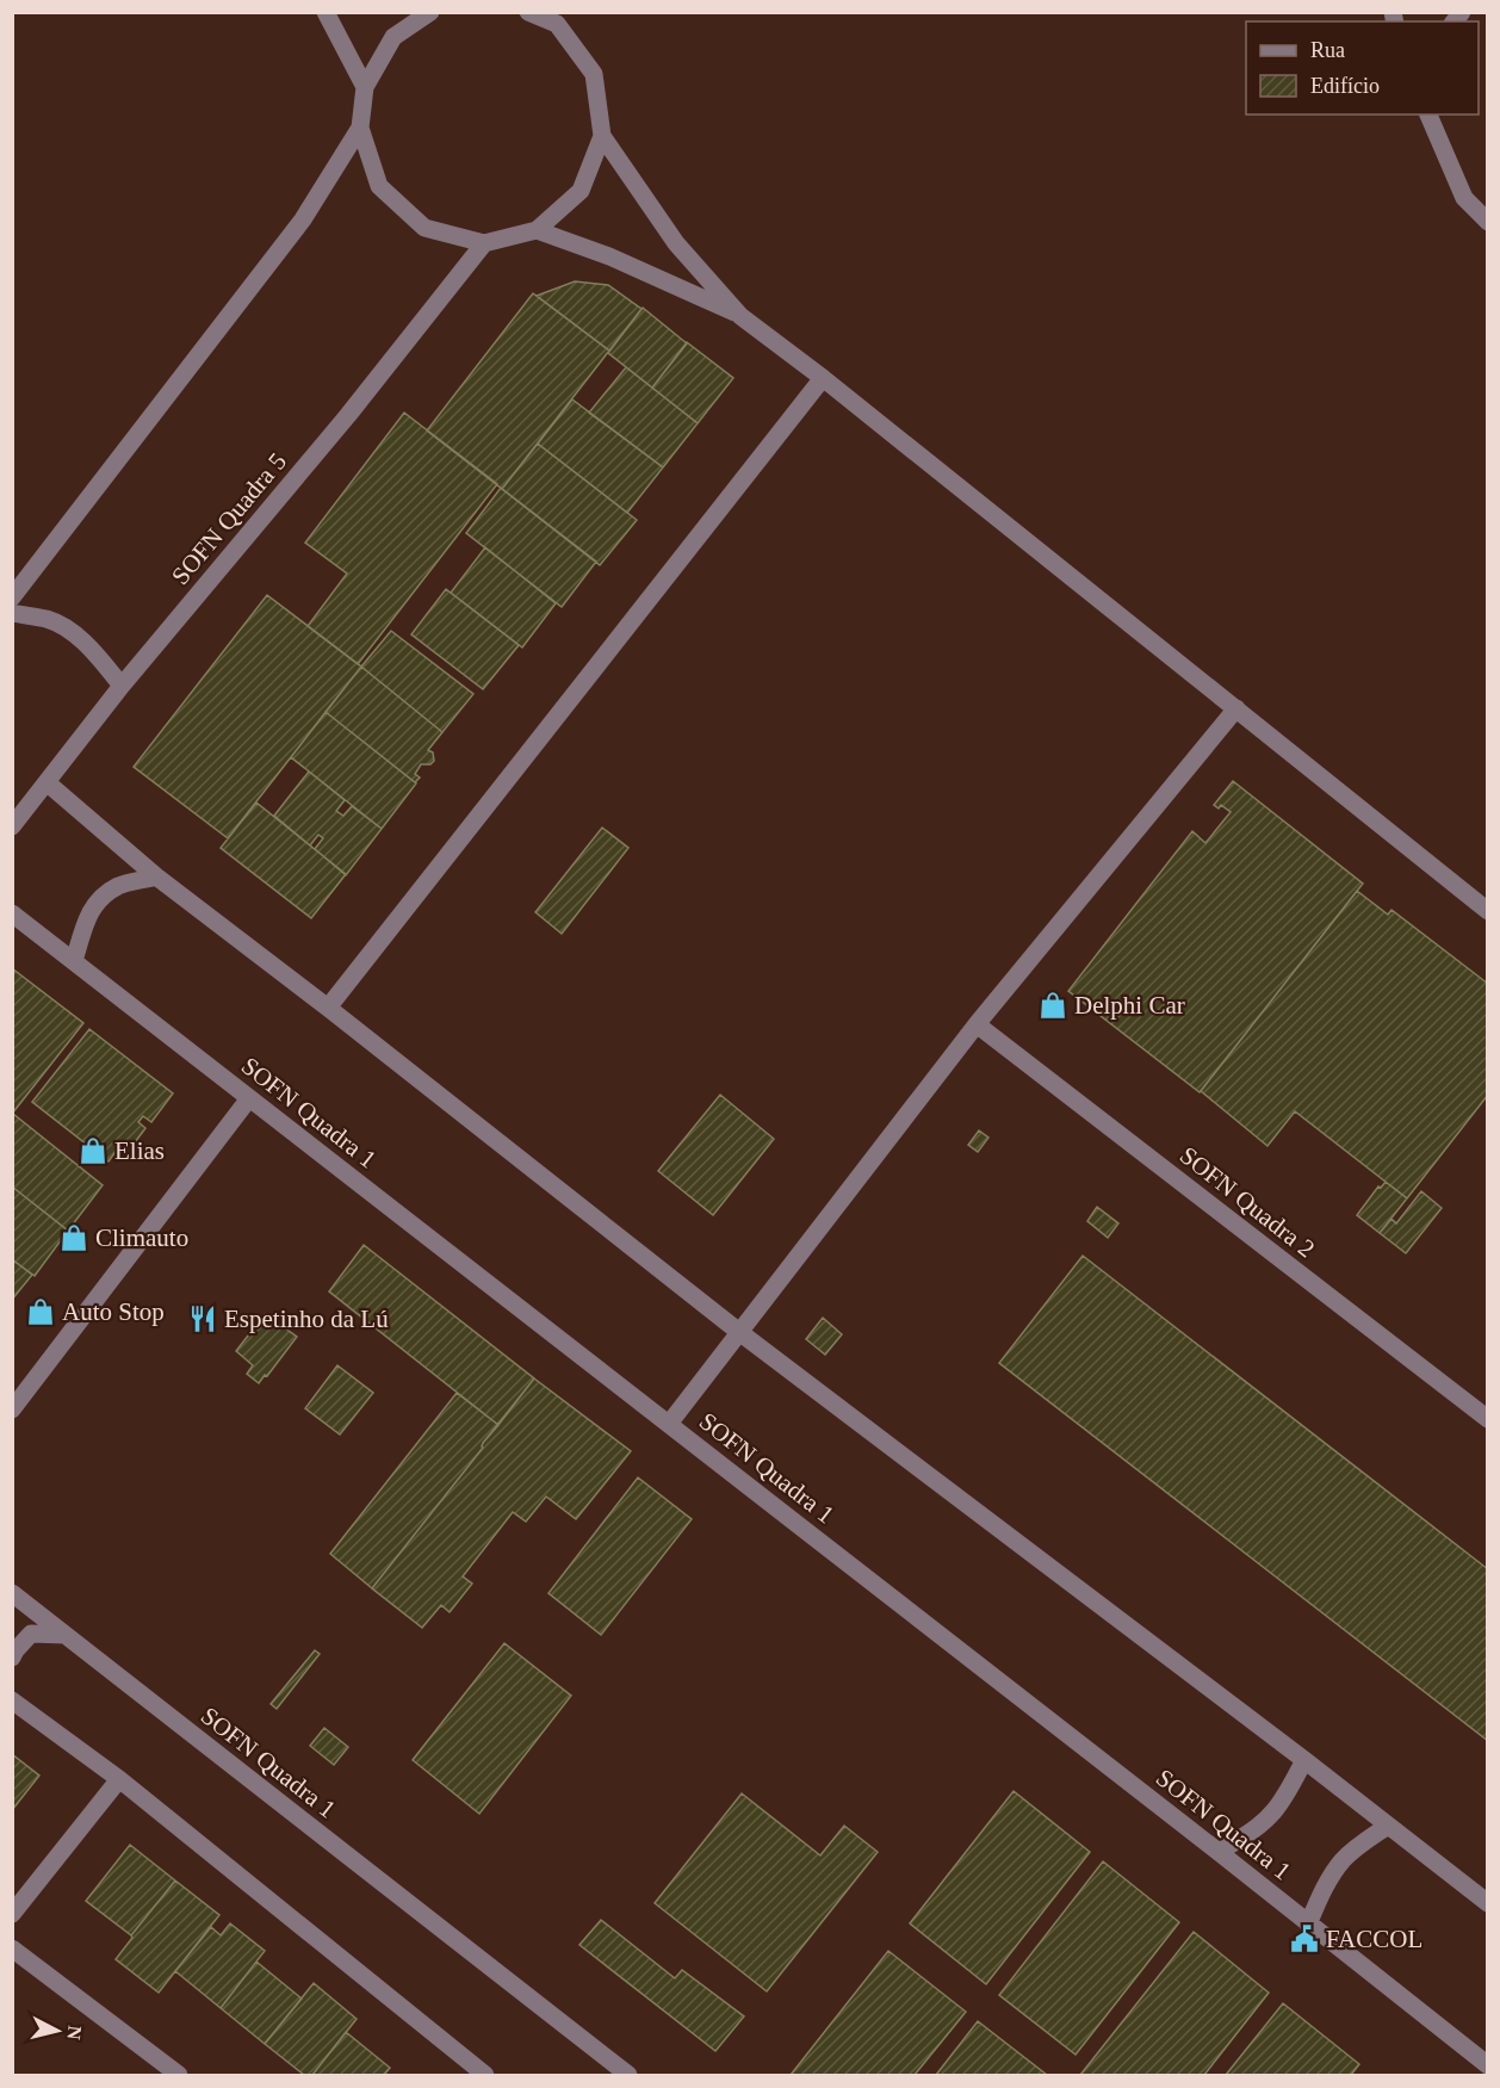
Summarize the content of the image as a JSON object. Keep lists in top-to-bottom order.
{
  "streets": {
    "street": ["SOFN Quadra 5", "SOFN Quadra 1", "SOFN Quadra 2"]
  },
  "places": {
    "shop": [
      "Delphi Car",
      "Elias",
      "Climauto",
      "Auto Stop"
    ],
    "restaurant": ["Espetinho da Lú"],
    "public building": ["FACCOL"]
  },
  "legend": ["Rua", "Edifício"],
  "north": "right"
}
